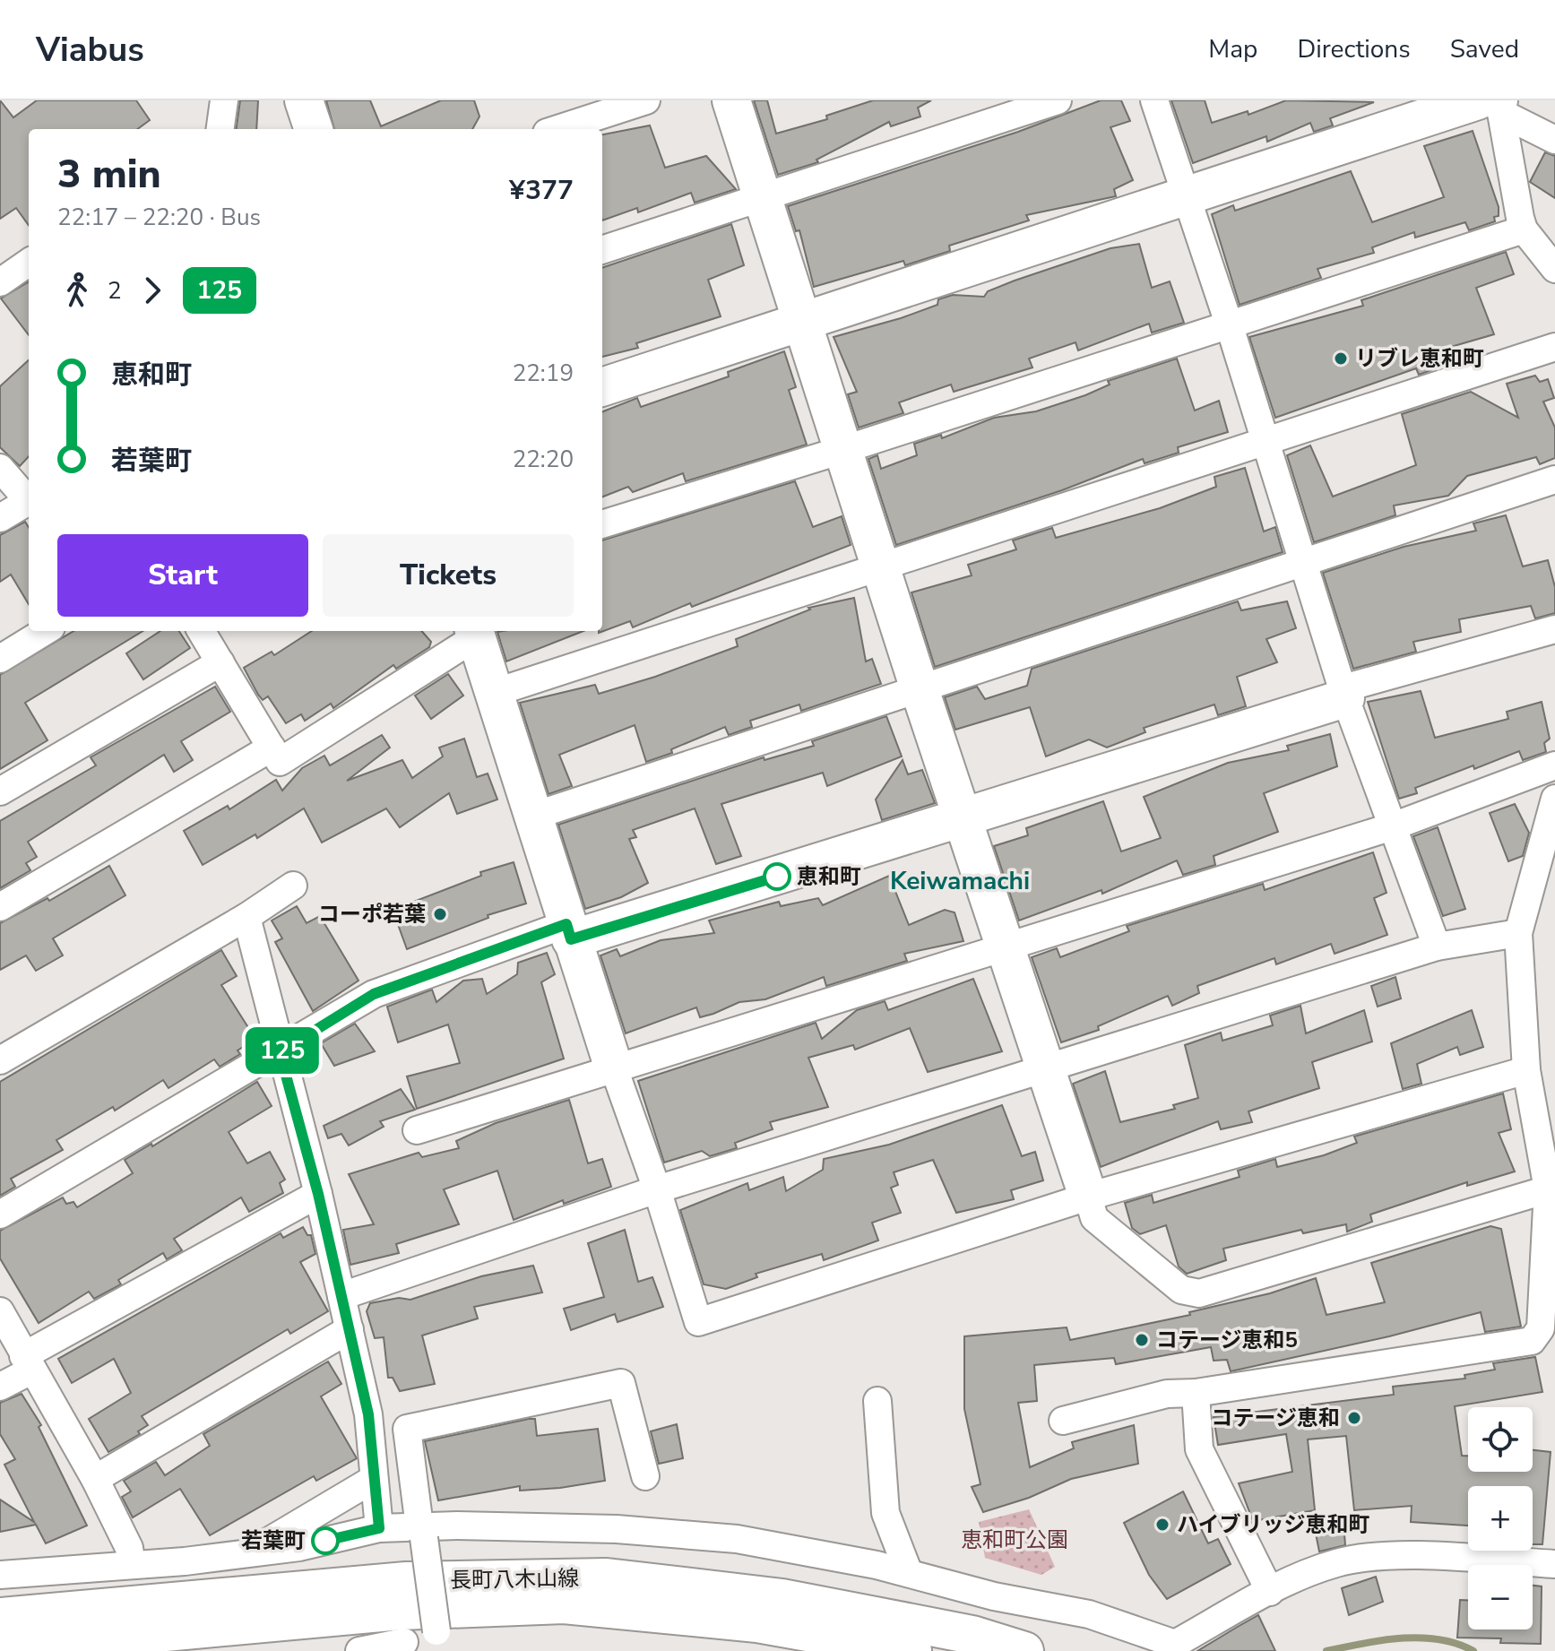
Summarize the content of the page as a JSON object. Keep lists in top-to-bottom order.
{
  "streets": {
    "street": ["長町八木山線"]
  },
  "districts": ["Keiwamachi"],
  "parks": ["恵和町公園"],
  "places": [
    "リブレ恵和町",
    "恵和町",
    "コーポ若葉",
    "コテージ恵和5",
    "コテージ恵和",
    "ハイブリッジ恵和町",
    "若葉町"
  ],
  "lines": ["bus line 125"],
  "page": {
    "header": "Viabus",
    "nav": ["Map", "Directions", "Saved"],
    "on_map": "125",
    "heading": ["3 min", "22:17 – 22:20 · Bus", "¥377"],
    "legs": ["2", "125"],
    "list": [
      {
        "name": "恵和町",
        "value": "22:19"
      },
      {
        "name": "若葉町",
        "value": "22:20"
      }
    ],
    "buttons": ["Start", "Tickets"],
    "map_buttons": ["+", "−"]
  }
}
